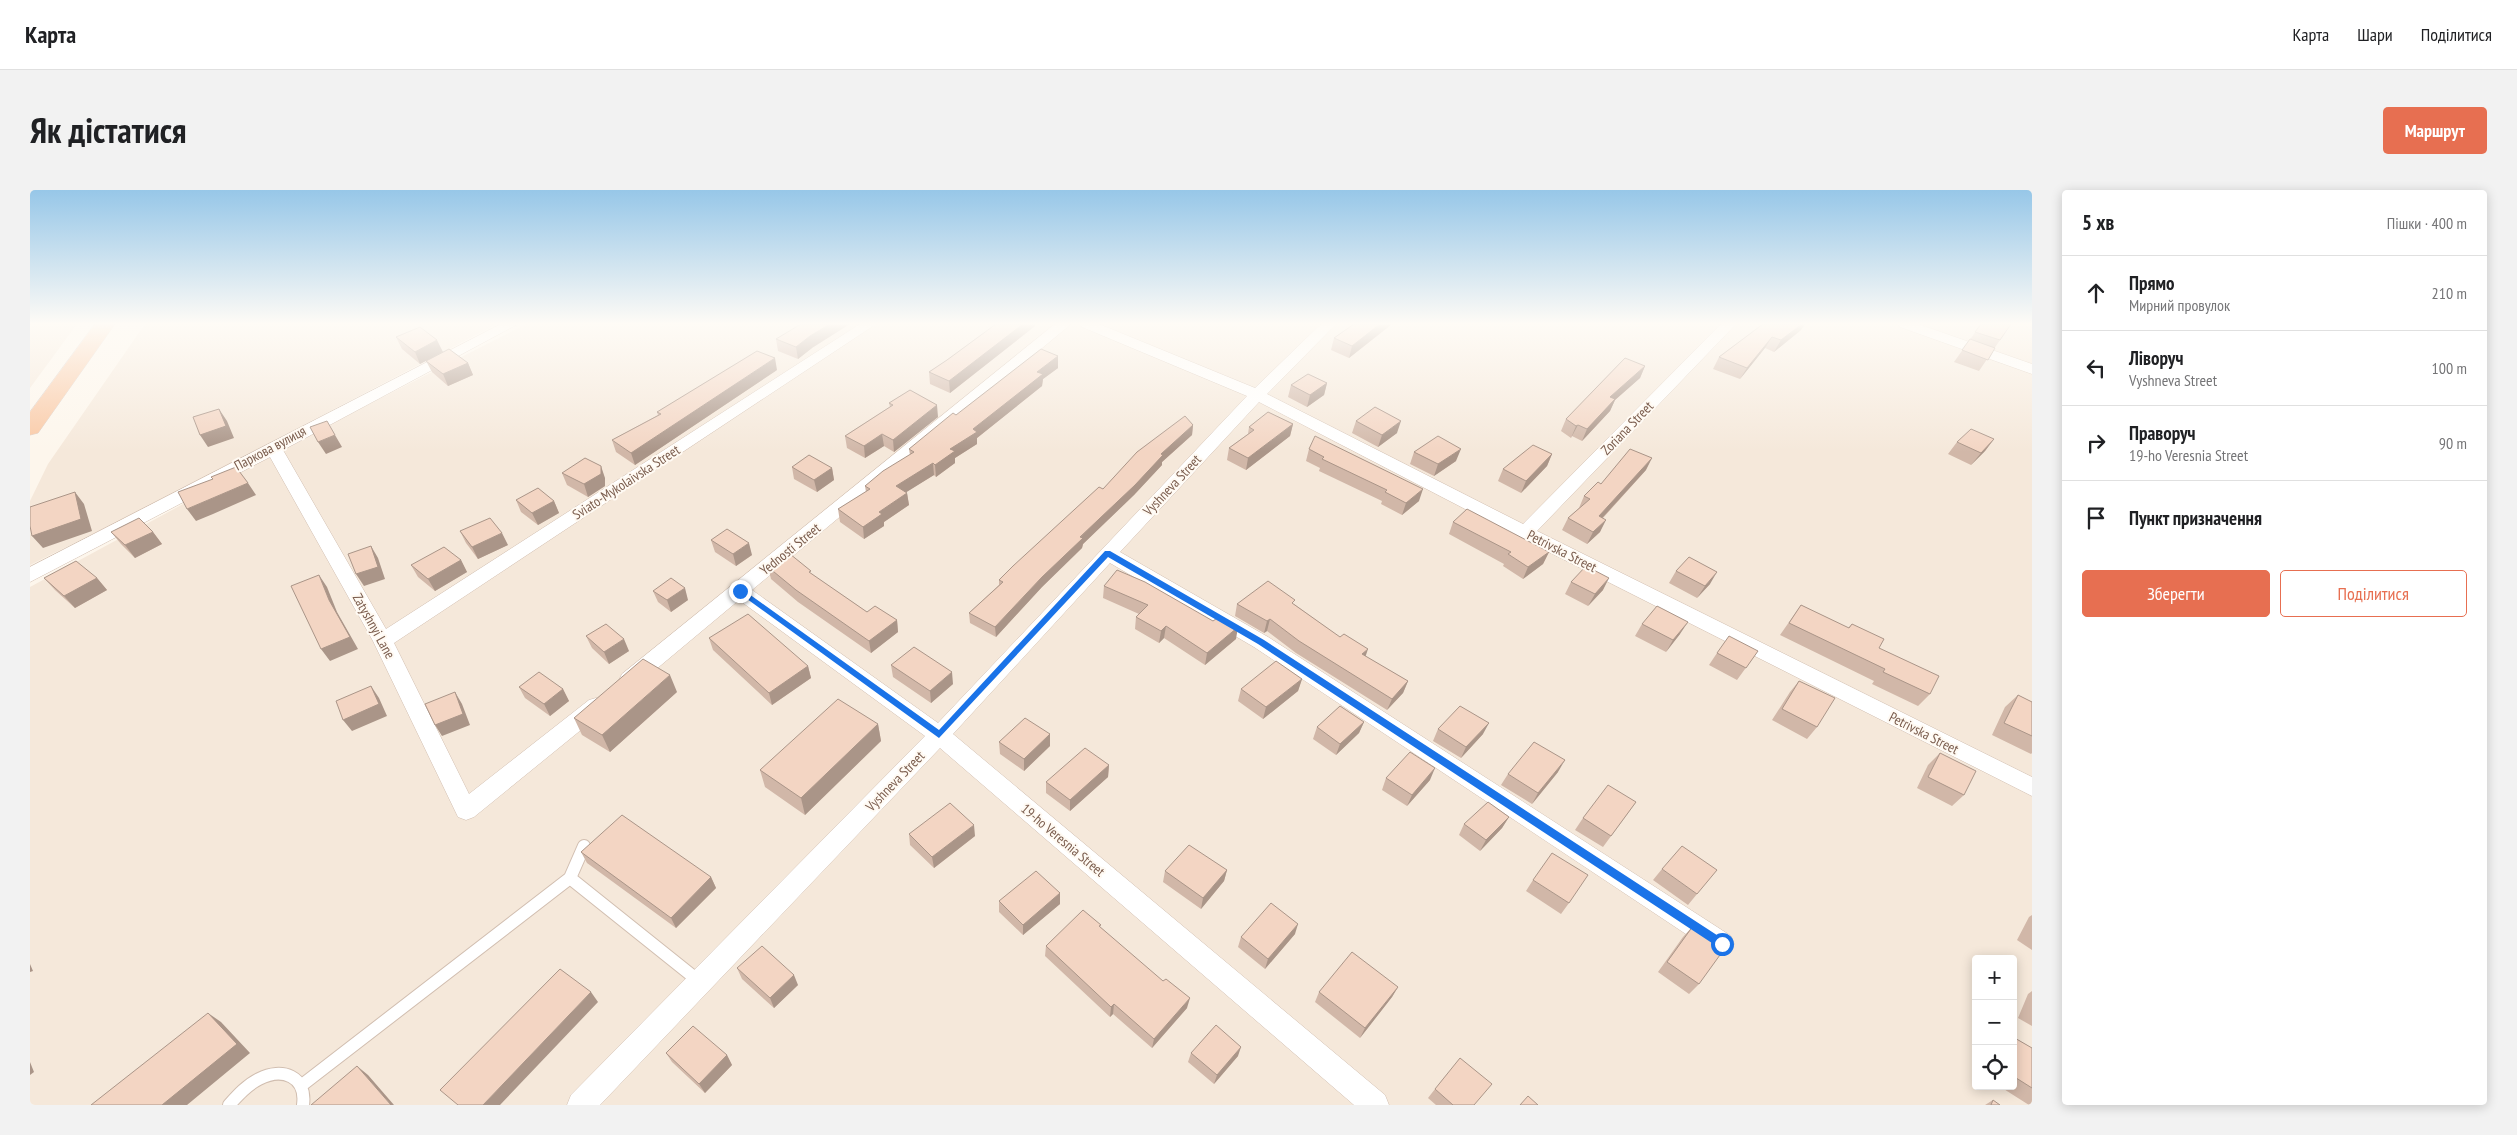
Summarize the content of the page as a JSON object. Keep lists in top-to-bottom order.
{
  "streets": {
    "street": [
      "Zoriana Street",
      "Паркова вулиця",
      "Sviato-Mykolaivska Street",
      "Vyshneva Street",
      "Yednosti Street",
      "Petrivska Street",
      "Zatyshnyi Lane",
      "19-ho Veresnia Street"
    ]
  },
  "crossings": [
    ["Zoriana Street", "Petrivska Street"],
    ["Паркова вулиця", "Zatyshnyi Lane"],
    ["Sviato-Mykolaivska Street", "Zatyshnyi Lane"],
    ["Vyshneva Street", "Petrivska Street"],
    ["Vyshneva Street", "19-ho Veresnia Street"],
    ["Yednosti Street", "Zatyshnyi Lane"],
    ["Yednosti Street", "19-ho Veresnia Street"]
  ],
  "page": {
    "header": "Карта",
    "nav": ["Карта", "Шари", "Поділитися"],
    "title": "Як дістатися",
    "buttons": [
      "Маршрут",
      ["Зберегти", "Поділитися"]
    ],
    "heading": ["5 хв", "Пішки · 400 m"],
    "list": [
      ["Прямо", "Мирний провулок", "210 m"],
      ["Ліворуч", "Vyshneva Street", "100 m"],
      ["Праворуч", "19-ho Veresnia Street", "90 m"],
      "Пункт призначення"
    ],
    "map_buttons": ["+", "−"]
  }
}
